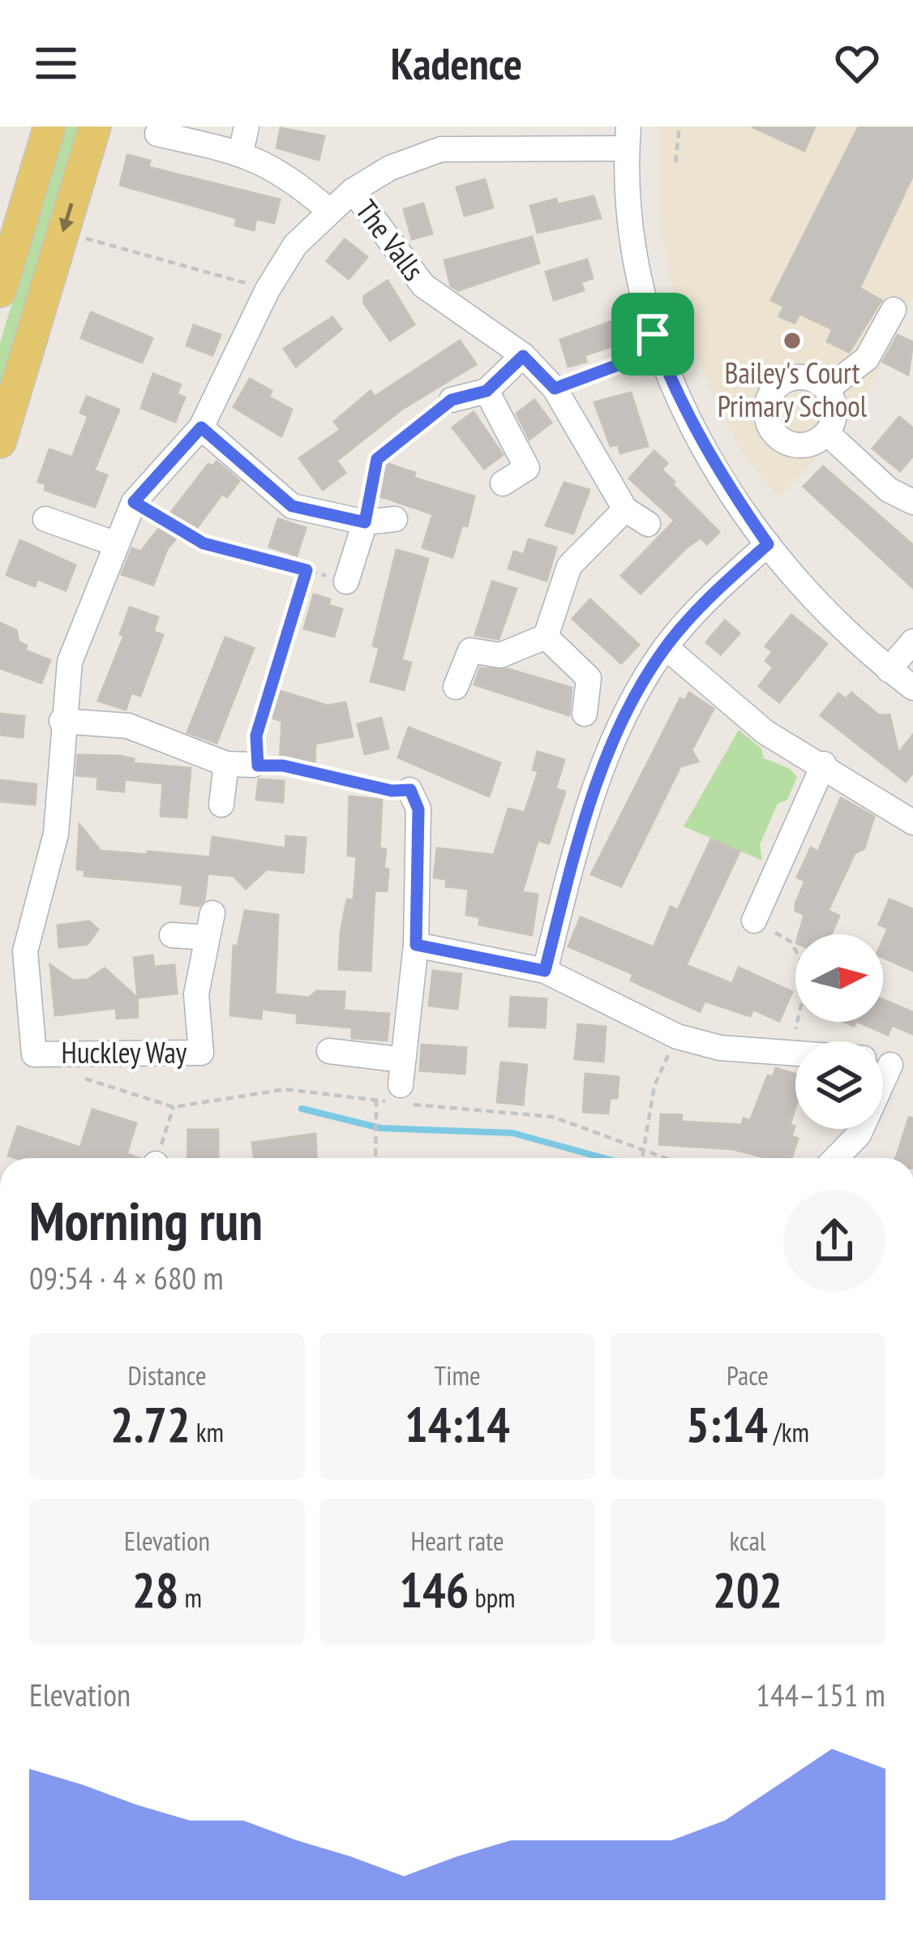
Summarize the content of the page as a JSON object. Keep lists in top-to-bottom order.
{
  "streets": {
    "street": ["The Valls", "Huckley Way"]
  },
  "crossings": [
    ["The Valls", "Huckley Way"]
  ],
  "places": ["Bailey's Court Primary School"],
  "north": "right",
  "page": {
    "header": "Kadence",
    "heading": ["Morning run", "09:54 · 4 × 680 m"],
    "stats": [
      ["Distance", "2.72 km"],
      ["Time", "14:14"],
      ["Pace", "5:14 /km"],
      ["Elevation", "28 m"],
      ["Heart rate", "146 bpm"],
      ["kcal", "202"]
    ],
    "chart": ["Elevation", "144–151 m"]
  }
}
